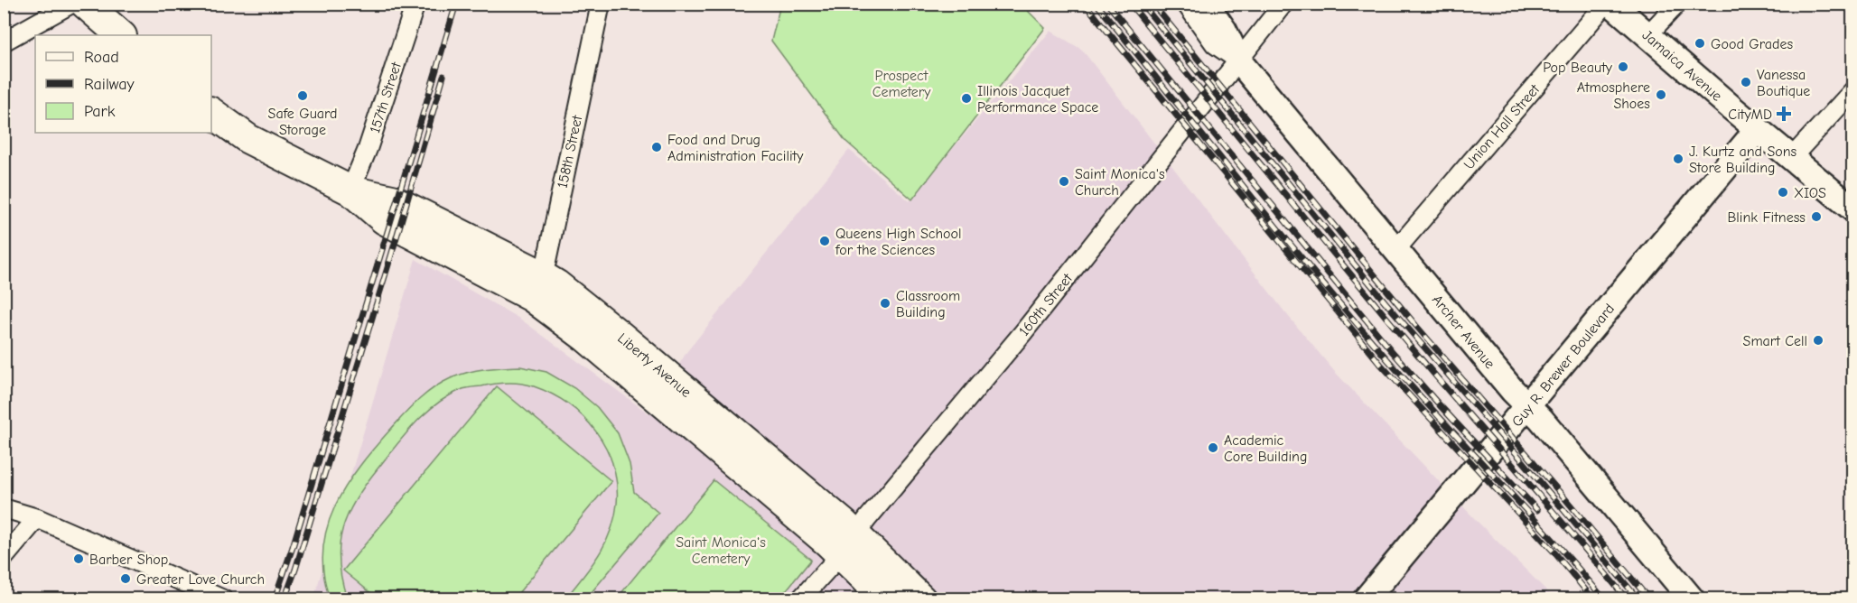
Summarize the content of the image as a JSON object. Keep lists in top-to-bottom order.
{
  "streets": {
    "main road": [
      "Jamaica Avenue",
      "Archer Avenue",
      "Liberty Avenue",
      "Guy R. Brewer Boulevard"
    ],
    "street": [
      "157th Street",
      "Union Hall Street",
      "158th Street",
      "160th Street"
    ]
  },
  "crossings": [
    ["Jamaica Avenue", "Guy R. Brewer Boulevard"],
    ["157th Street", "Liberty Avenue"],
    ["Union Hall Street", "Archer Avenue"],
    ["158th Street", "Liberty Avenue"],
    ["160th Street", "Archer Avenue"],
    ["160th Street", "Liberty Avenue"],
    ["Archer Avenue", "Guy R. Brewer Boulevard"]
  ],
  "parks": ["Prospect Cemetery", "Saint Monica's Cemetery"],
  "places": {
    "other": [
      "Good Grades",
      "Pop Beauty",
      "Vanessa Boutique",
      "Atmosphere Shoes",
      "Safe Guard Storage",
      "Illinois Jacquet Performance Space",
      "Food and Drug Administration Facility",
      "J. Kurtz and Sons Store Building",
      "Saint Monica's Church",
      "XIOS",
      "Blink Fitness",
      "Queens High School for the Sciences",
      "Classroom Building",
      "Smart Cell",
      "Academic Core Building",
      "Barber Shop",
      "Greater Love Church"
    ],
    "health": ["CityMD"]
  },
  "legend": ["Road", "Railway", "Park"]
}
